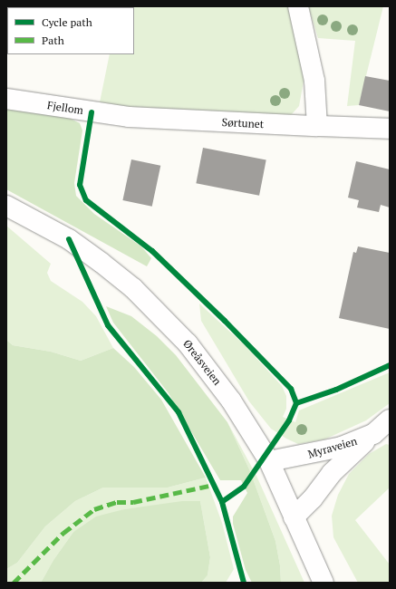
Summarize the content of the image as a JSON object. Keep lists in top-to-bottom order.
{
  "streets": {
    "street": [
      "Fjellom",
      "Sørtunet",
      "Øreåsveien",
      "Myraveien"
    ]
  },
  "crossings": [
    ["Fjellom", "Sørtunet"],
    ["Øreåsveien", "Myraveien"]
  ],
  "legend": ["Cycle path", "Path"]
}
